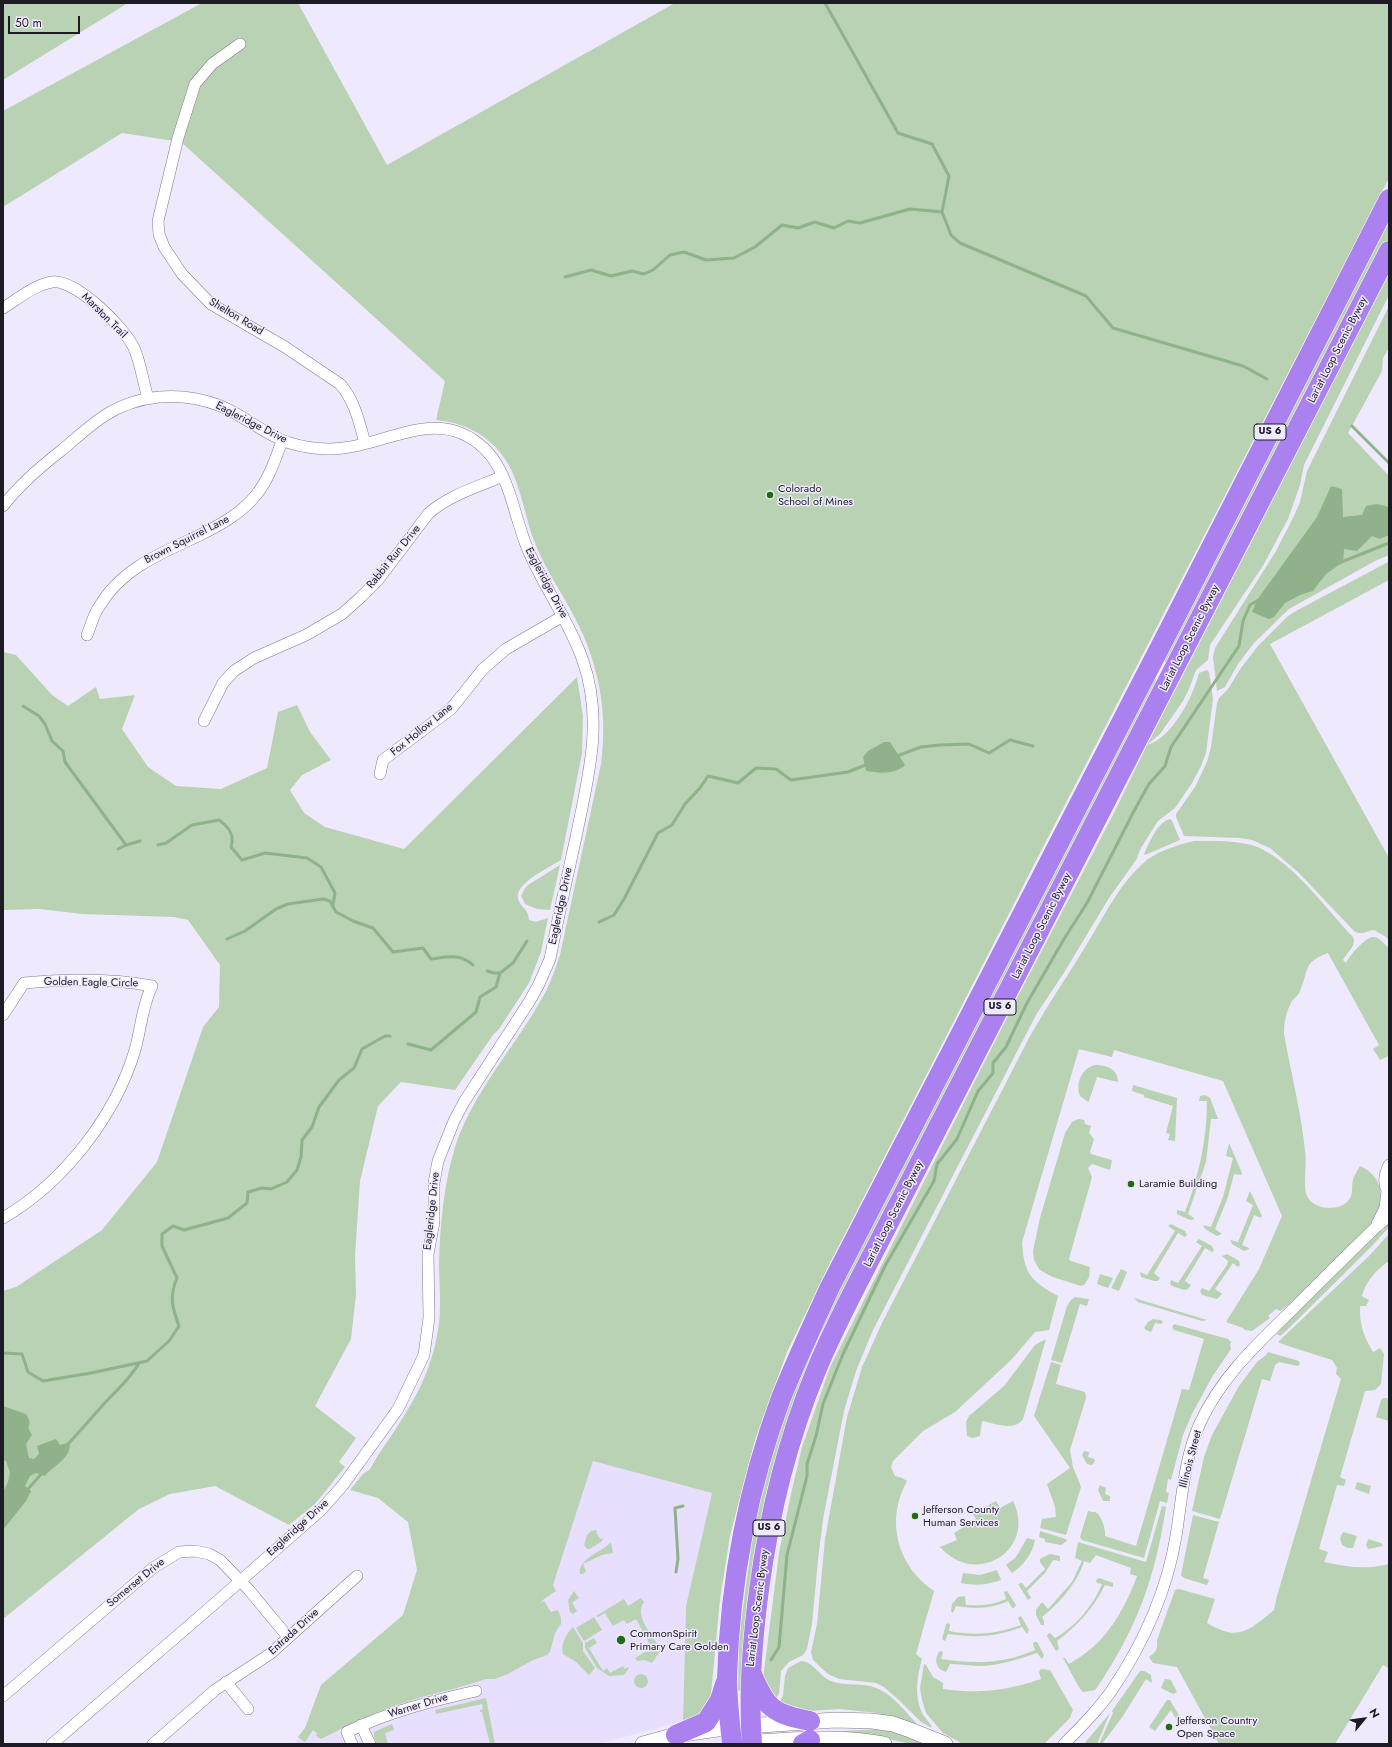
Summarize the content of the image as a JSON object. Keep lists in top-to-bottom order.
{
  "streets": {
    "highway": ["Lariat Loop Scenic Byway", "US 6"],
    "street": [
      "Marston Trail",
      "Shelton Road",
      "Eagleridge Drive",
      "Brown Squirrel Lane",
      "Rabbit Run Drive",
      "Fox Hollow Lane",
      "Golden Eagle Circle",
      "Illinois Street",
      "Somerset Drive",
      "Entrada Drive",
      "Warner Drive"
    ]
  },
  "crossings": [
    ["Marston Trail", "Eagleridge Drive"],
    ["Shelton Road", "Eagleridge Drive"],
    ["Lariat Loop Scenic Byway", "US 6"],
    ["Eagleridge Drive", "Brown Squirrel Lane"],
    ["Eagleridge Drive", "Rabbit Run Drive"],
    ["Eagleridge Drive", "Fox Hollow Lane"],
    ["Eagleridge Drive", "Somerset Drive"],
    ["Somerset Drive", "Entrada Drive"]
  ],
  "places": [
    "Colorado School of Mines",
    "Laramie Building",
    "Jefferson County Human Services",
    "CommonSpirit Primary Care Golden",
    "Jefferson Country Open Space"
  ],
  "scale_bar": "50 m",
  "north": "top right"
}
